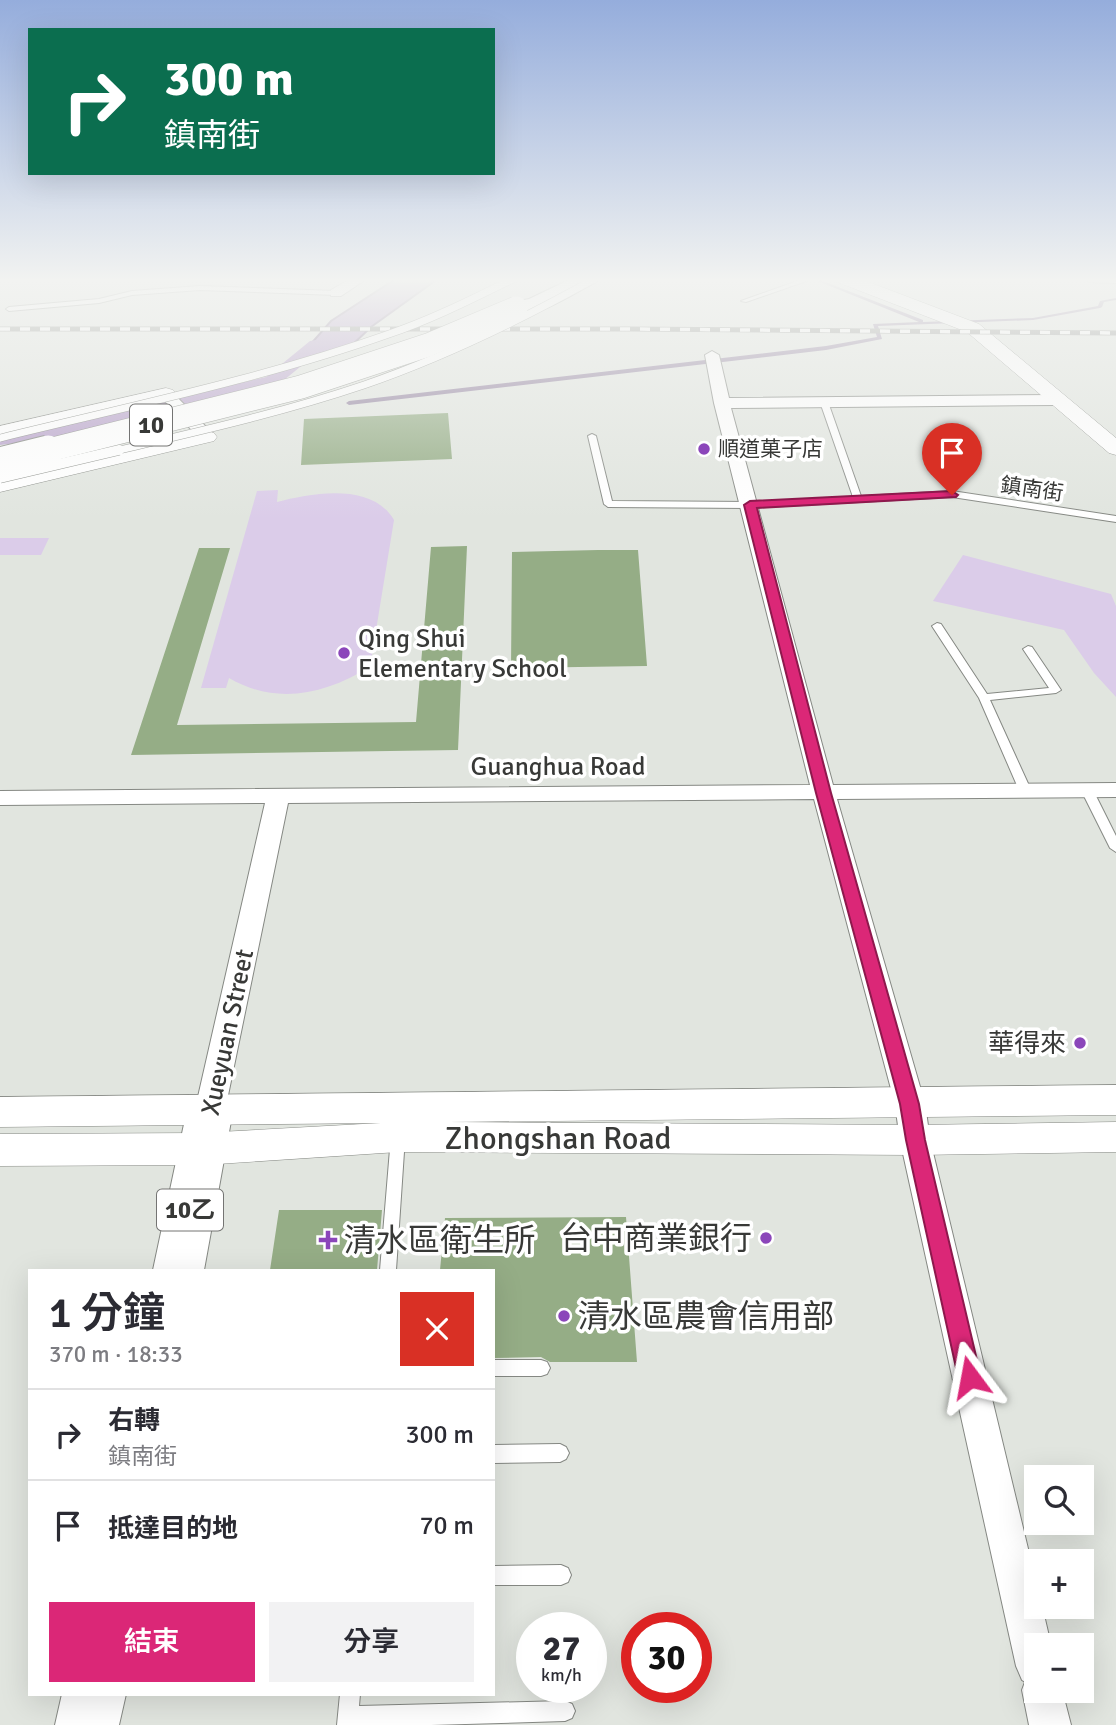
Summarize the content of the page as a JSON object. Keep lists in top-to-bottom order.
{
  "streets": {
    "main road": ["10", "Xueyuan Street", "10乙"],
    "street": ["Guanghua Road", "Zhongshan Road"],
    "lane": ["鎮南街"]
  },
  "crossings": [
    ["Guanghua Road", "Xueyuan Street"],
    ["Xueyuan Street", "Zhongshan Road"]
  ],
  "places": {
    "other": [
      "順道菓子店",
      "Qing Shui Elementary School",
      "華得來",
      "台中商業銀行",
      "清水區農會信用部"
    ],
    "health": ["清水區衛生所"]
  },
  "page": {
    "turn": ["300 m", "鎮南街"],
    "heading": ["1 分鐘", "370 m · 18:33"],
    "list": [
      {
        "name": "右轉",
        "note": "鎮南街",
        "value": "300 m"
      },
      {
        "name": "抵達目的地",
        "value": "70 m"
      }
    ],
    "map_buttons": ["+", "−"],
    "buttons": ["結束", "分享"],
    "speed": "27 km/h",
    "limit": "30"
  }
}
